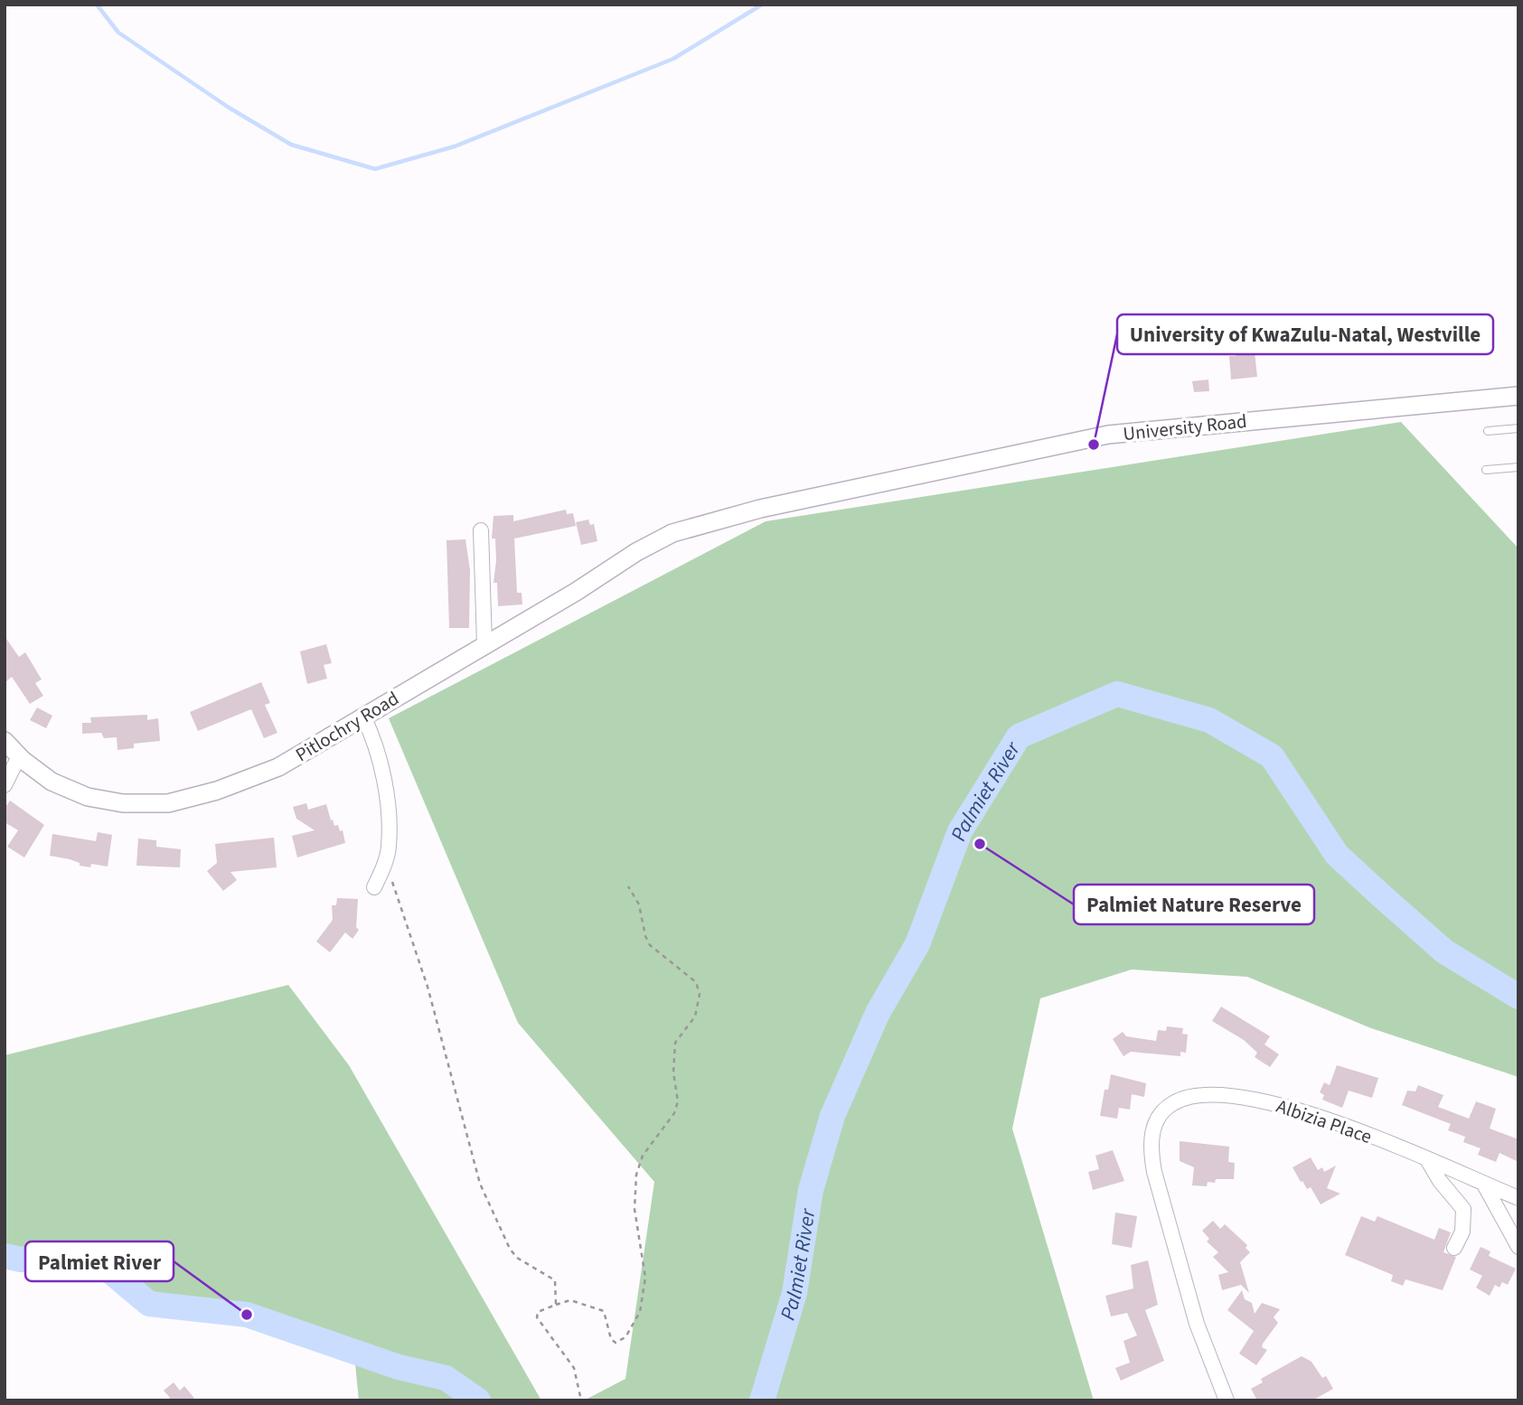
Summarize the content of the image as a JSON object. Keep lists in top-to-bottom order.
{
  "streets": {
    "street": ["University Road", "Pitlochry Road", "Albizia Place"]
  },
  "crossings": [
    ["University Road", "Pitlochry Road"]
  ],
  "water": ["Palmiet River"],
  "places": ["University of KwaZulu-Natal, Westville", "Palmiet Nature Reserve", "Palmiet River"]
}
